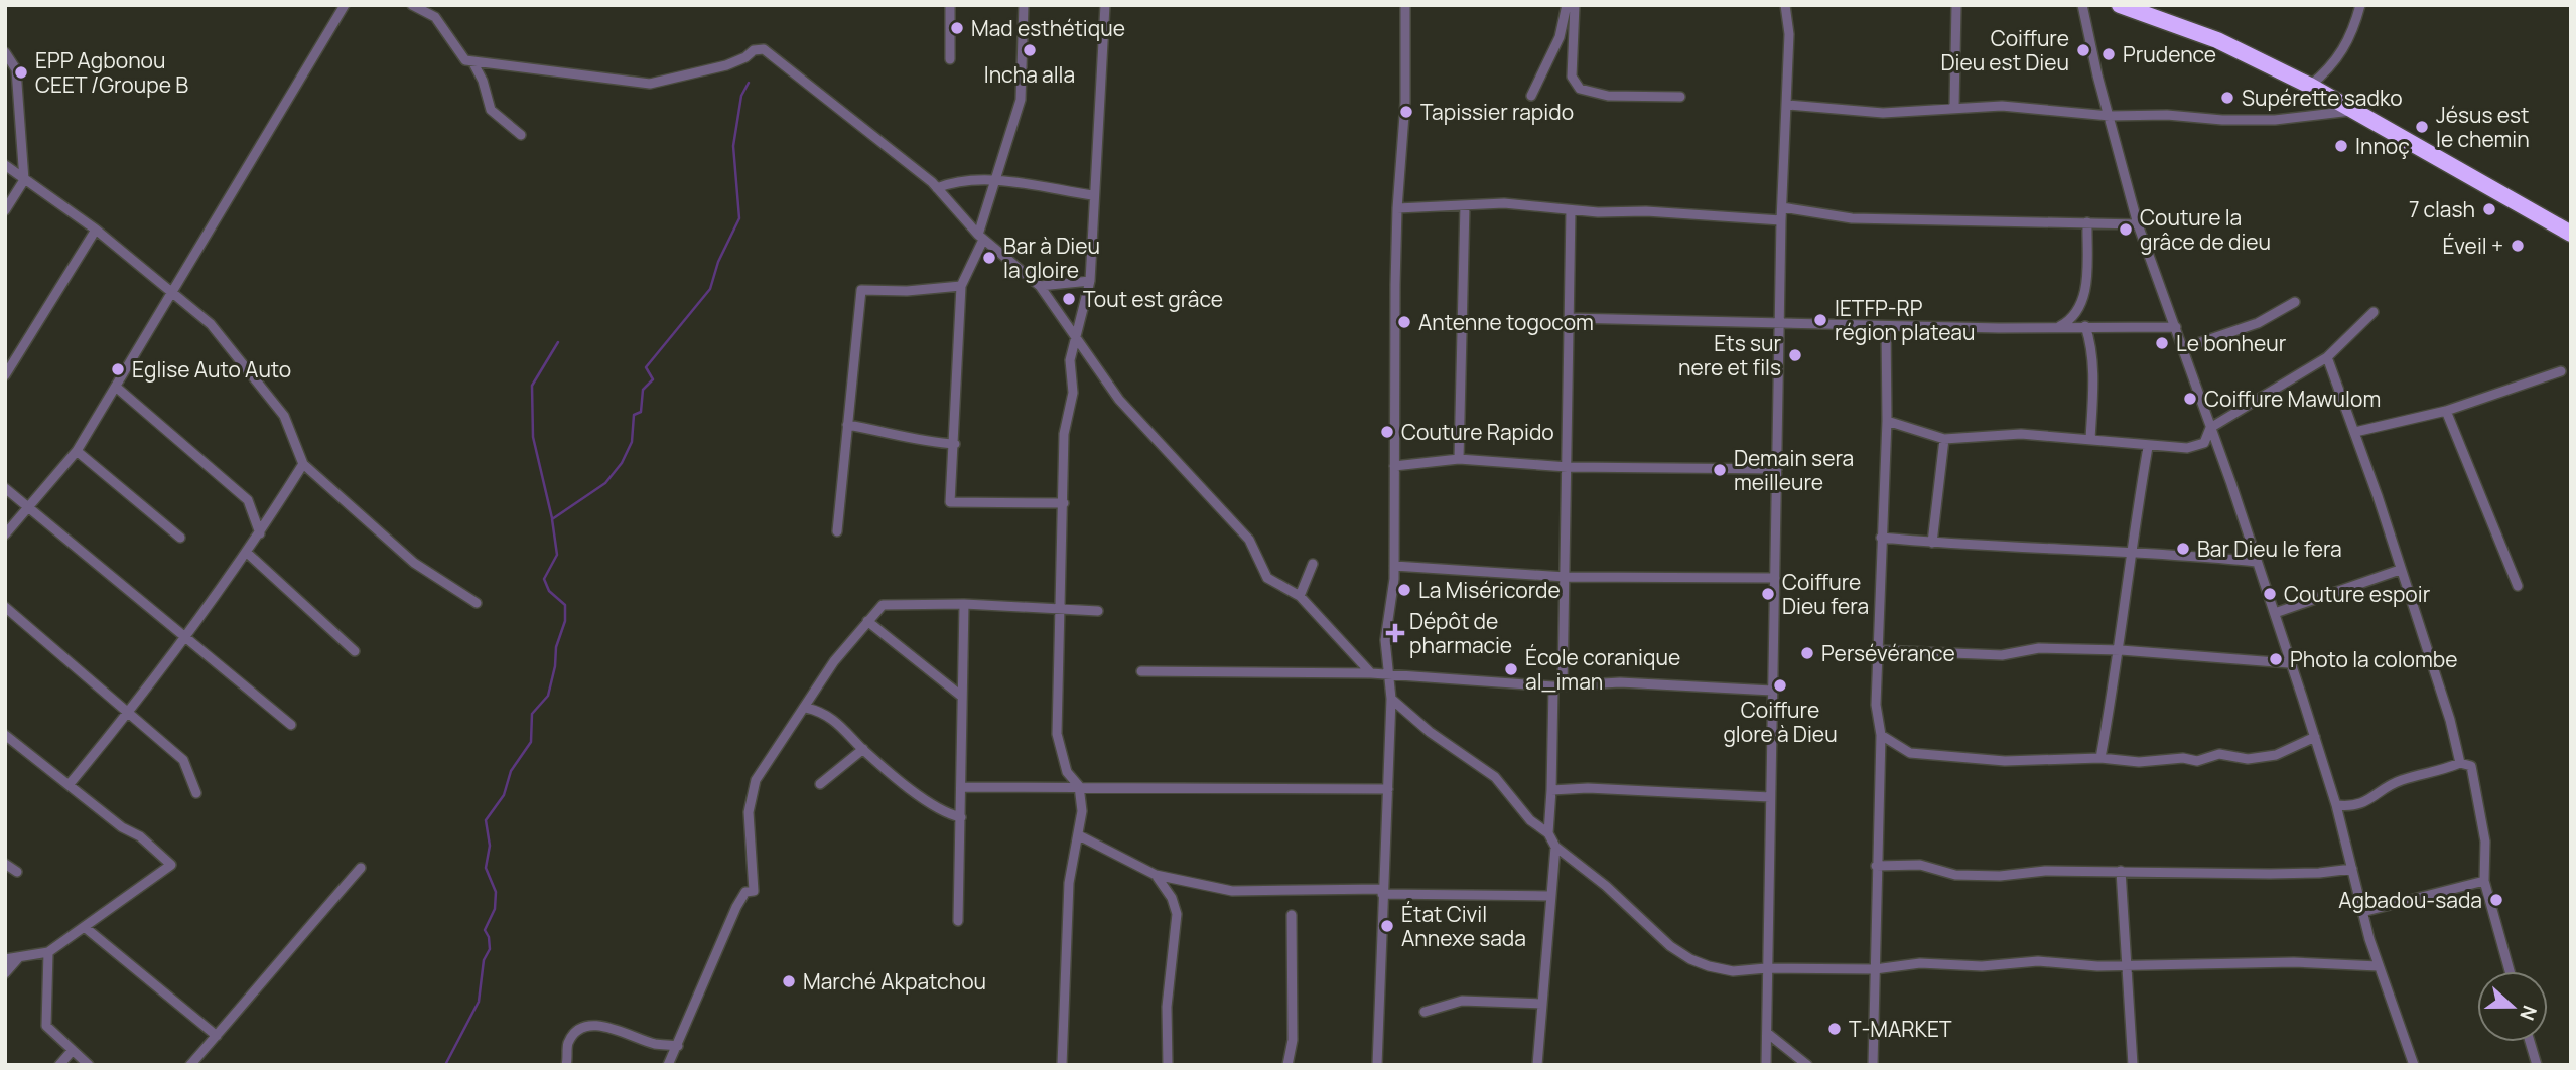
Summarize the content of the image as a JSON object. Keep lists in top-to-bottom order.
{
  "places": {
    "other": [
      "Mad esthétique",
      "Incha alla",
      "Coiffure Dieu est Dieu",
      "Prudence",
      "EPP Agbonou CEET /Groupe B",
      "Supérette sadko",
      "Tapissier rapido",
      "Jésus est le chemin",
      "Innoç",
      "7 clash",
      "Couture la grâce de dieu",
      "Éveil +",
      "Bar à Dieu la gloire",
      "Tout est grâce",
      "IETFP-RP région plateau",
      "Antenne togocom",
      "Le bonheur",
      "Ets sur nere et fils",
      "Eglise Auto Auto",
      "Coiffure Mawulom",
      "Couture Rapido",
      "Demain sera meilleure",
      "Bar Dieu le fera",
      "La Miséricorde",
      "Coiffure Dieu fera",
      "Couture espoir",
      "Persévérance",
      "Photo la colombe",
      "École coranique al_iman",
      "Coiffure glore à Dieu",
      "Agbadou-sada",
      "État Civil Annexe sada",
      "Marché Akpatchou",
      "T-MARKET"
    ],
    "health": ["Dépôt de pharmacie"]
  },
  "north": "right"
}
